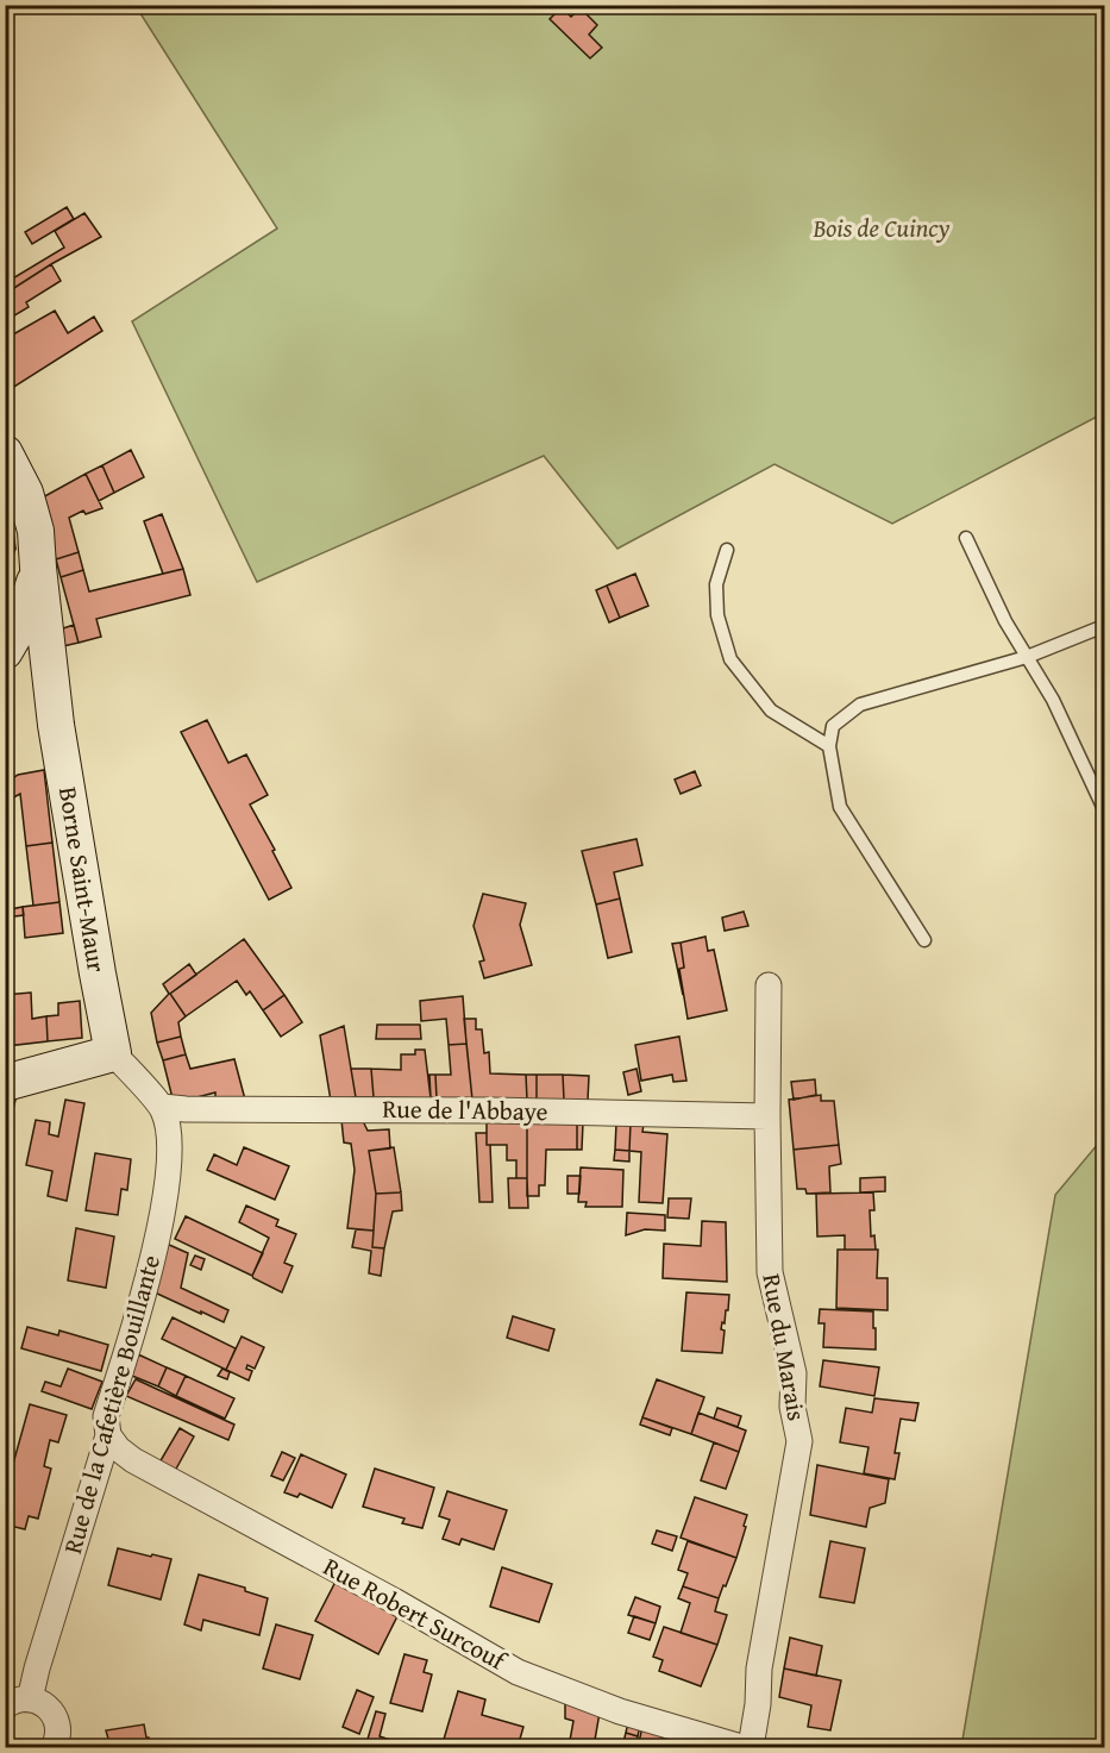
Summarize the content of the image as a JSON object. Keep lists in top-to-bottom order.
{
  "streets": {
    "street": [
      "Borne Saint-Maur",
      "Rue de l'Abbaye",
      "Rue du Marais",
      "Rue de la Cafetière Bouillante",
      "Rue Robert Surcouf"
    ]
  },
  "crossings": [
    ["Rue de l'Abbaye", "Rue du Marais"],
    ["Rue de l'Abbaye", "Rue de la Cafetière Bouillante"],
    ["Rue de la Cafetière Bouillante", "Rue Robert Surcouf"]
  ],
  "parks": ["Bois de Cuincy"]
}
